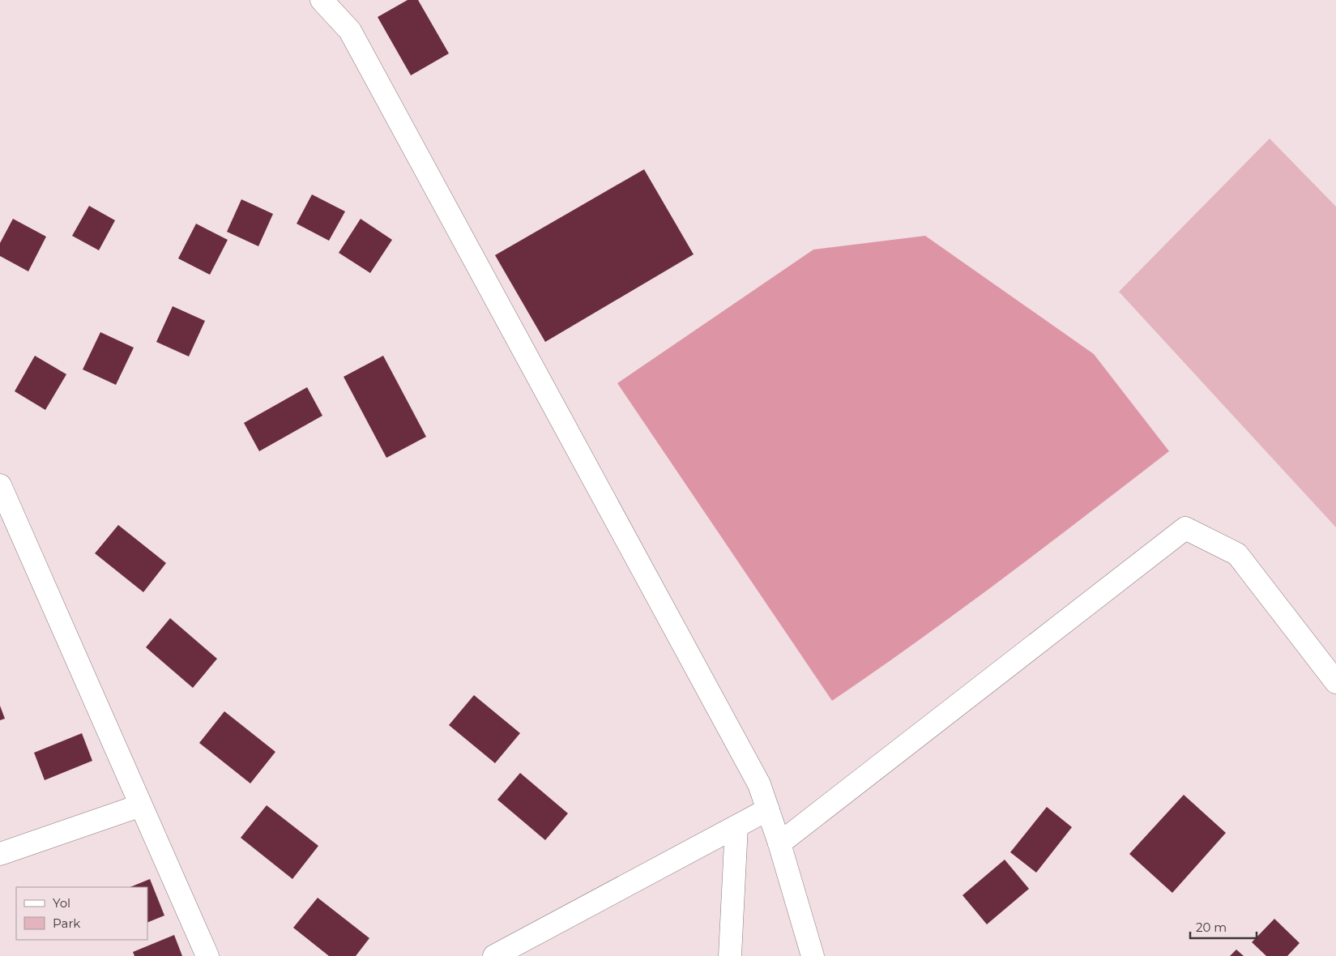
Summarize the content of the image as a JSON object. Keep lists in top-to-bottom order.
{
  "legend": ["Yol", "Park"],
  "scale_bar": "20 m"
}
